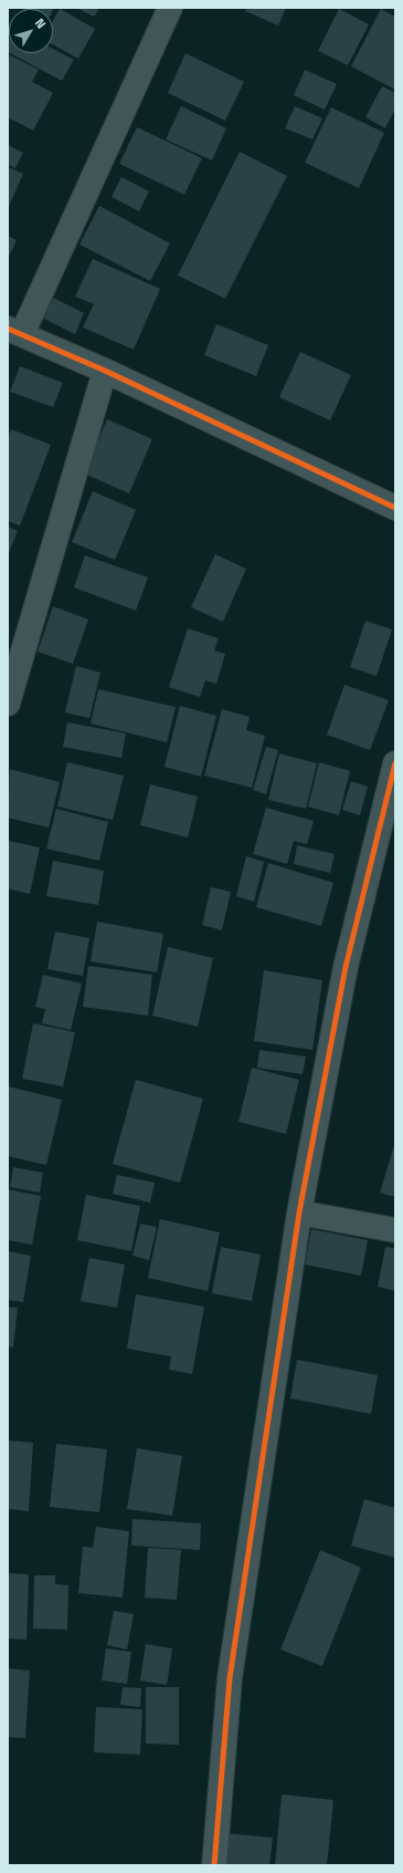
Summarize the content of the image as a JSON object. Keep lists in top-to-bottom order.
{
  "north": "top right"
}
